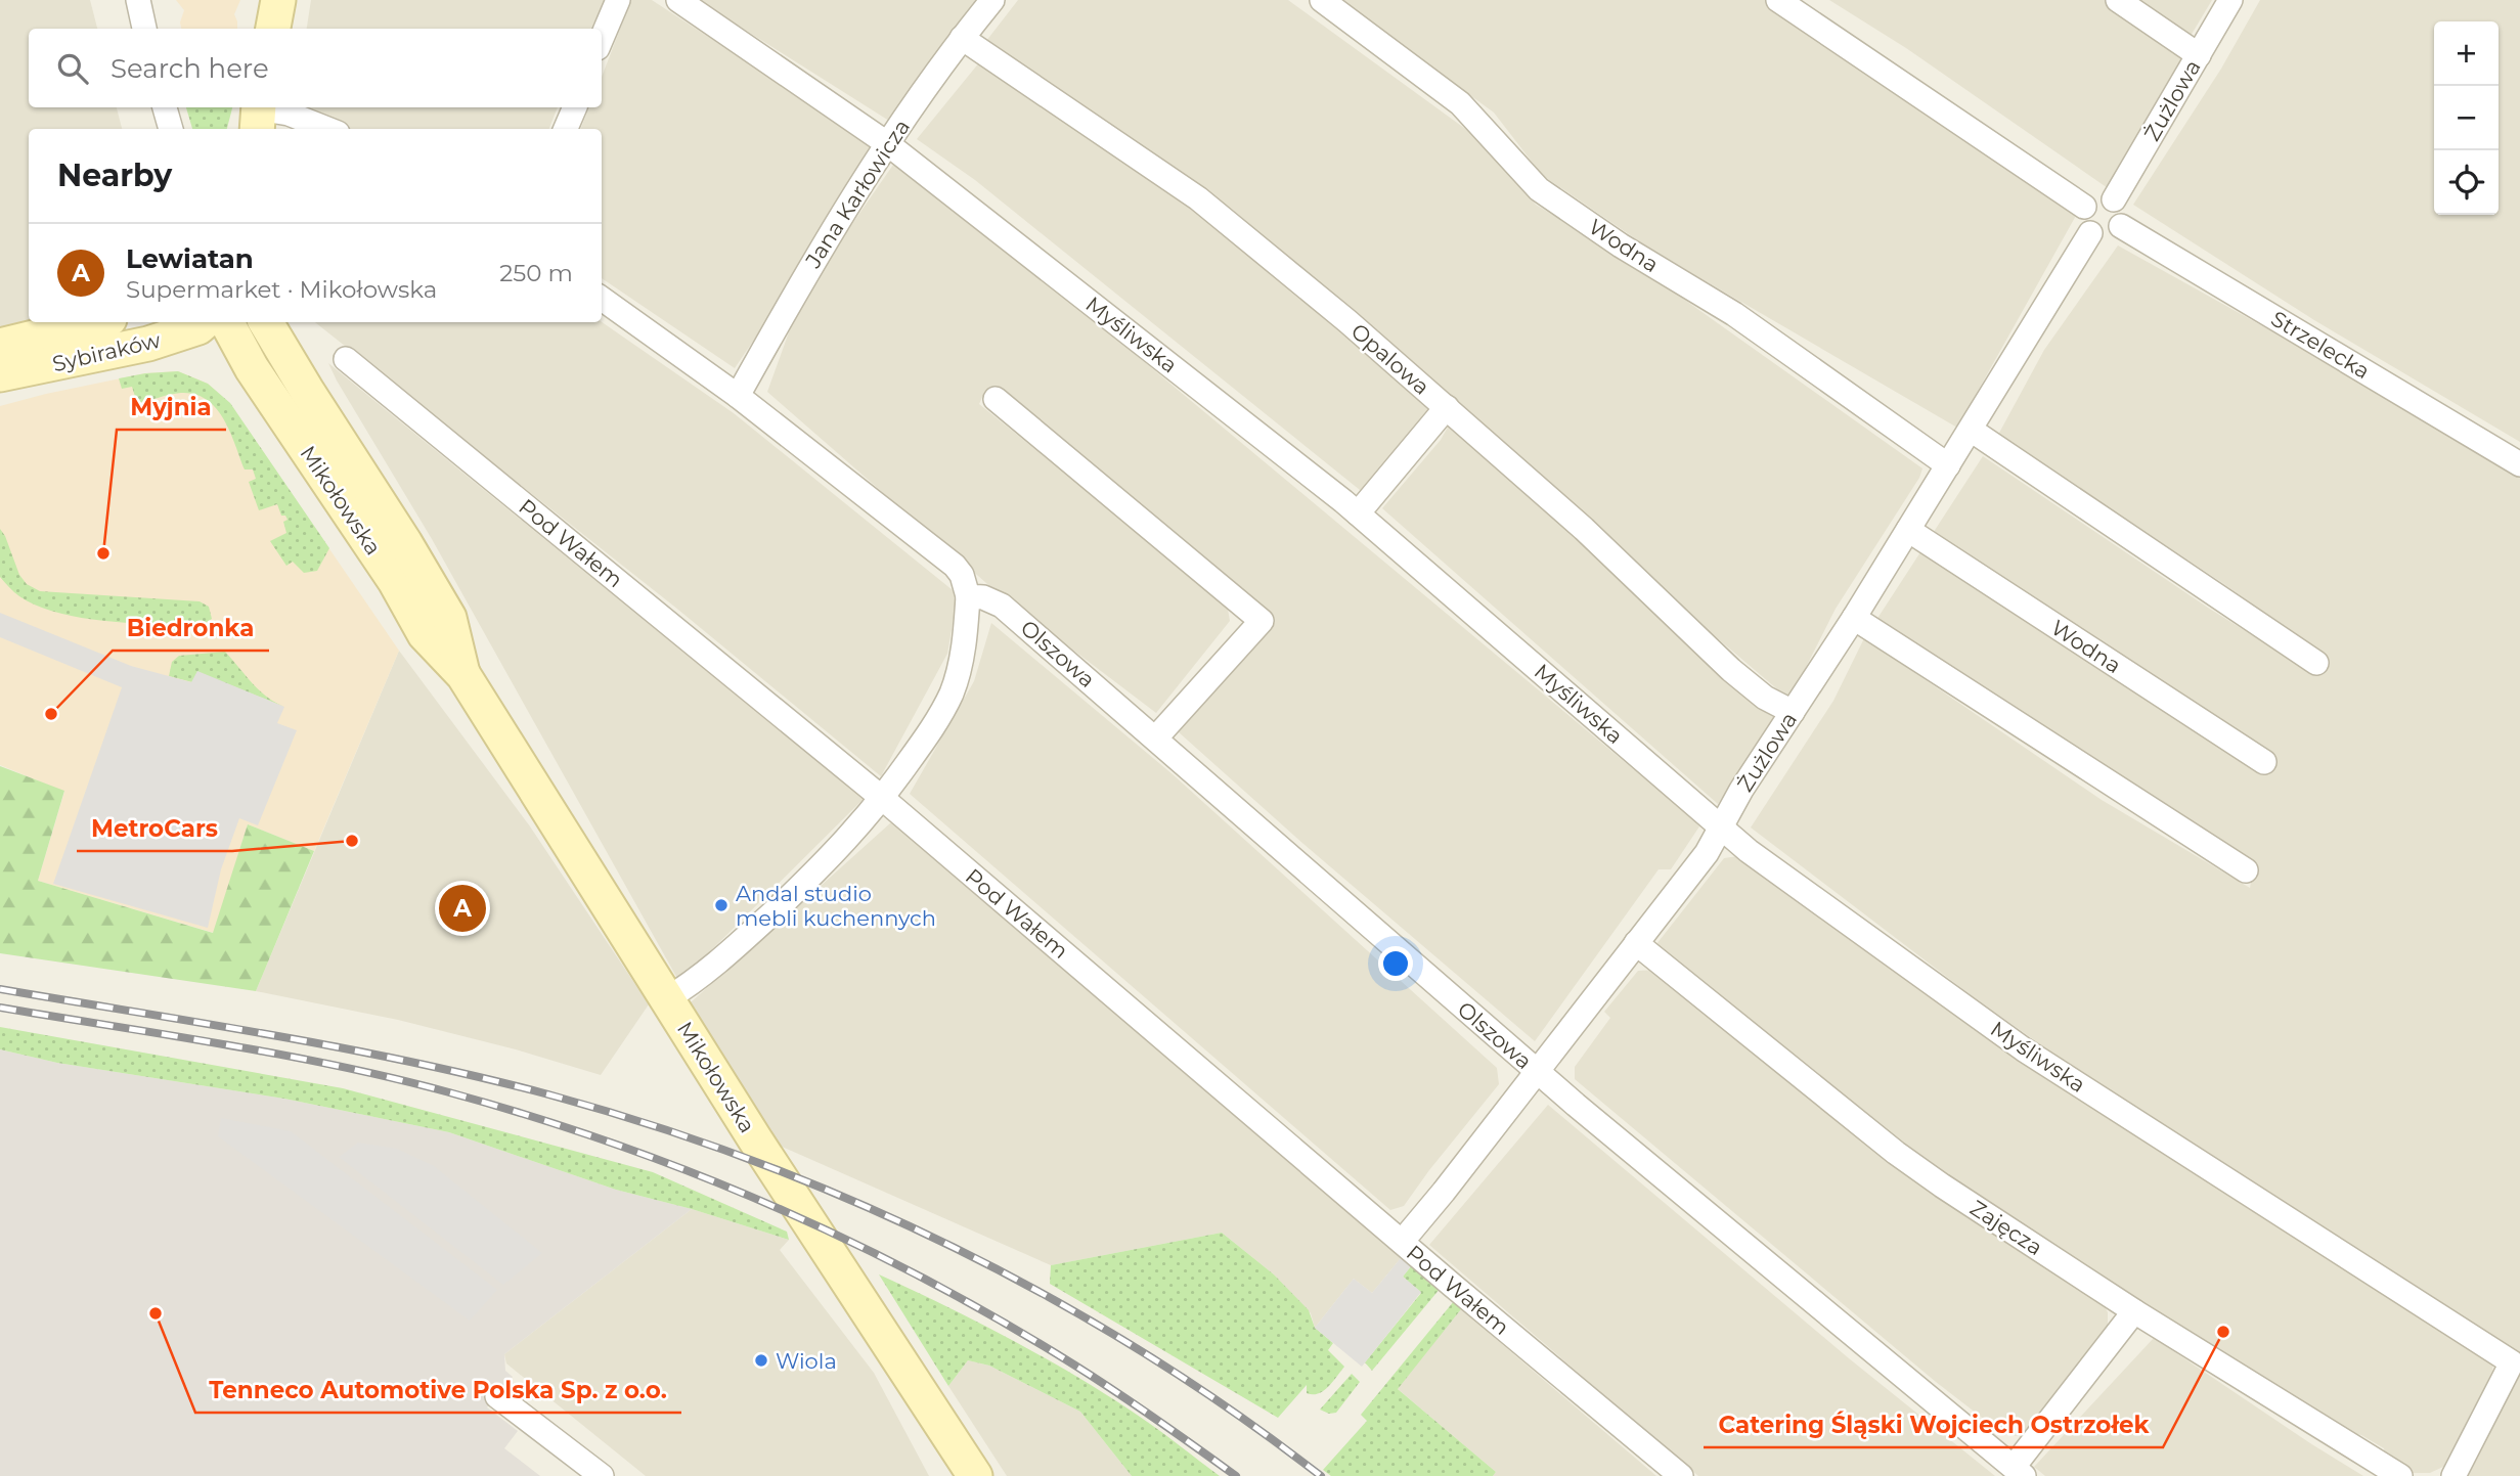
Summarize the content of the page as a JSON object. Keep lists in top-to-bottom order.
{
  "streets": {
    "main road": ["Sybiraków", "Mikołowska"],
    "street": [
      "Żużlowa",
      "Jana Karłowicza",
      "Wodna",
      "Myśliwska",
      "Strzelecka",
      "Opalowa",
      "Pod Wałem",
      "Olszowa",
      "Zajęcza"
    ]
  },
  "crossings": [
    ["Żużlowa", "Wodna"],
    ["Żużlowa", "Myśliwska"],
    ["Żużlowa", "Strzelecka"],
    ["Żużlowa", "Opalowa"],
    ["Żużlowa", "Pod Wałem"],
    ["Żużlowa", "Olszowa"],
    ["Żużlowa", "Zajęcza"],
    ["Jana Karłowicza", "Myśliwska"],
    ["Jana Karłowicza", "Opalowa"]
  ],
  "places": [
    "Myjnia",
    "Biedronka",
    "MetroCars",
    "Andal studio mebli kuchennych",
    "Tenneco Automotive Polska Sp. z o.o.",
    "Catering Śląski Wojciech Ostrzołek",
    "Wiola"
  ],
  "page": {
    "map_buttons": ["+", "−"],
    "search": "Search here",
    "heading": "Nearby",
    "list": [
      {
        "mark": "A",
        "name": "Lewiatan",
        "note": "Supermarket · Mikołowska",
        "value": "250 m"
      }
    ],
    "pins": "A"
  }
}
